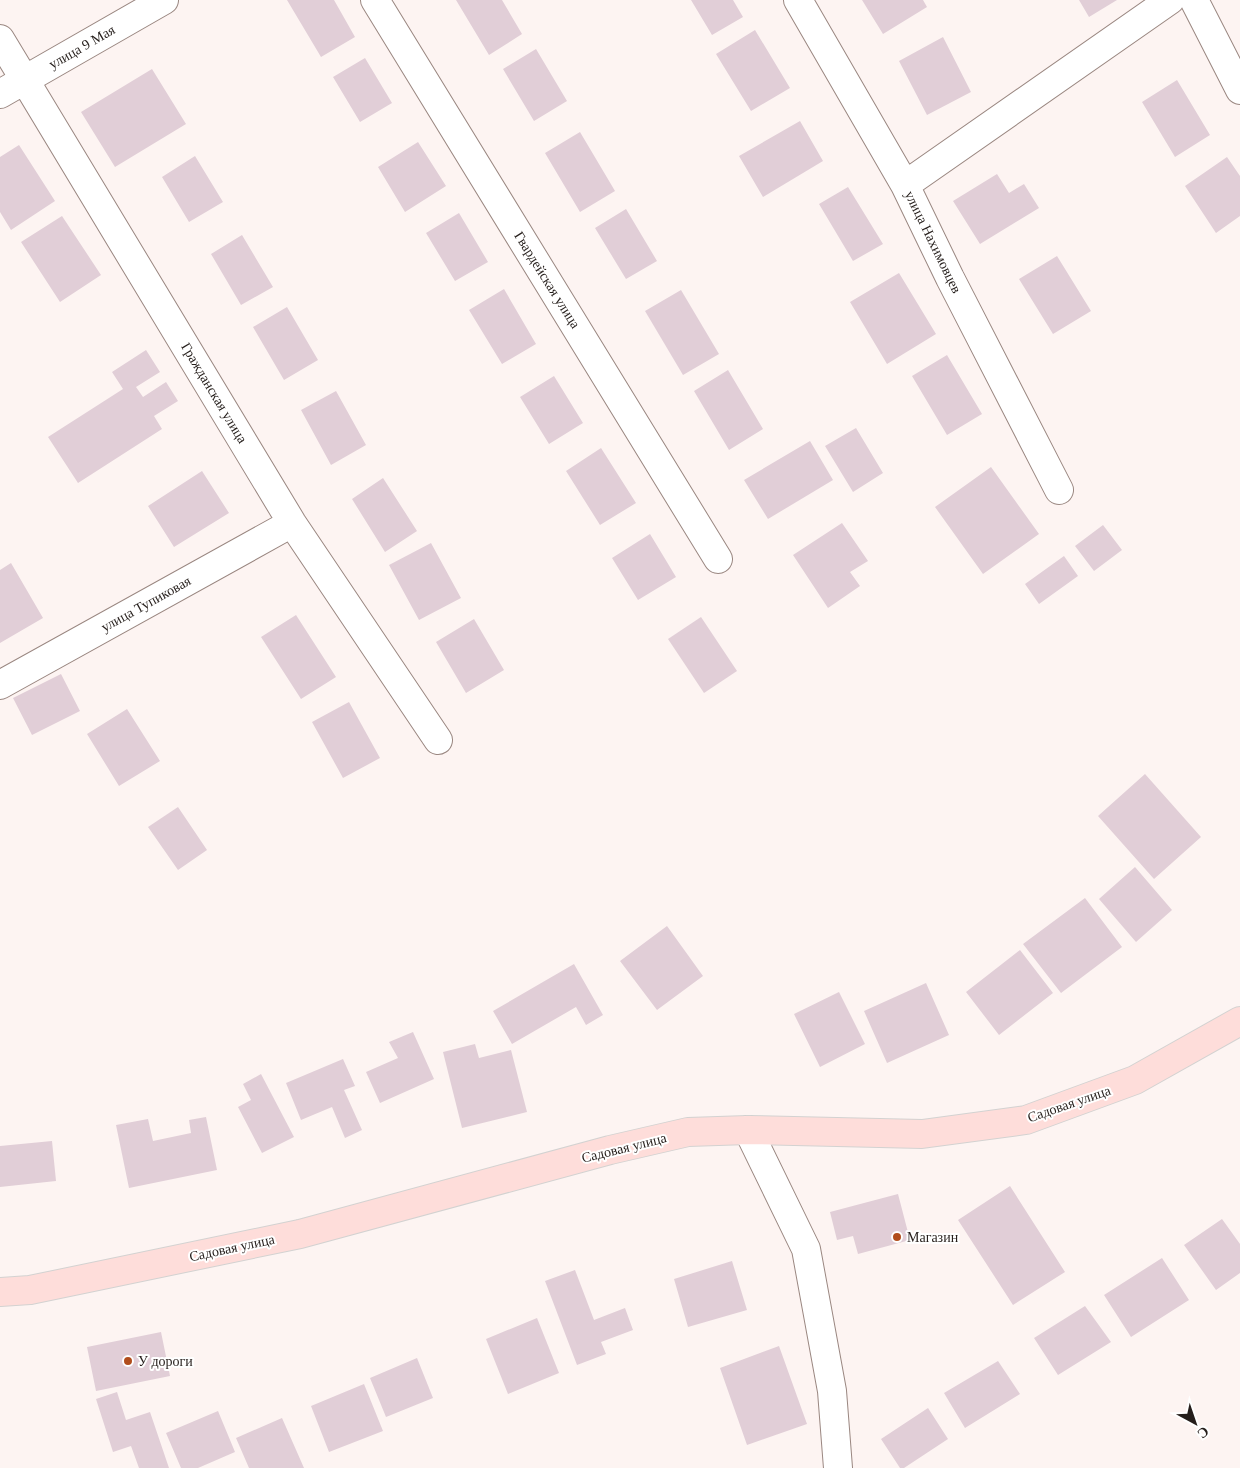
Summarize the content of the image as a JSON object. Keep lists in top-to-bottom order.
{
  "streets": {
    "main road": ["Садовая улица"],
    "street": [
      "улица 9 Мая",
      "улица Нахимовцев",
      "Гвардейская улица",
      "Гражданская улица",
      "улица Тупиковая"
    ]
  },
  "crossings": [
    ["улица 9 Мая", "Гражданская улица"],
    ["Гражданская улица", "улица Тупиковая"]
  ],
  "places": ["Магазин", "У дороги"],
  "north": "bottom right"
}
